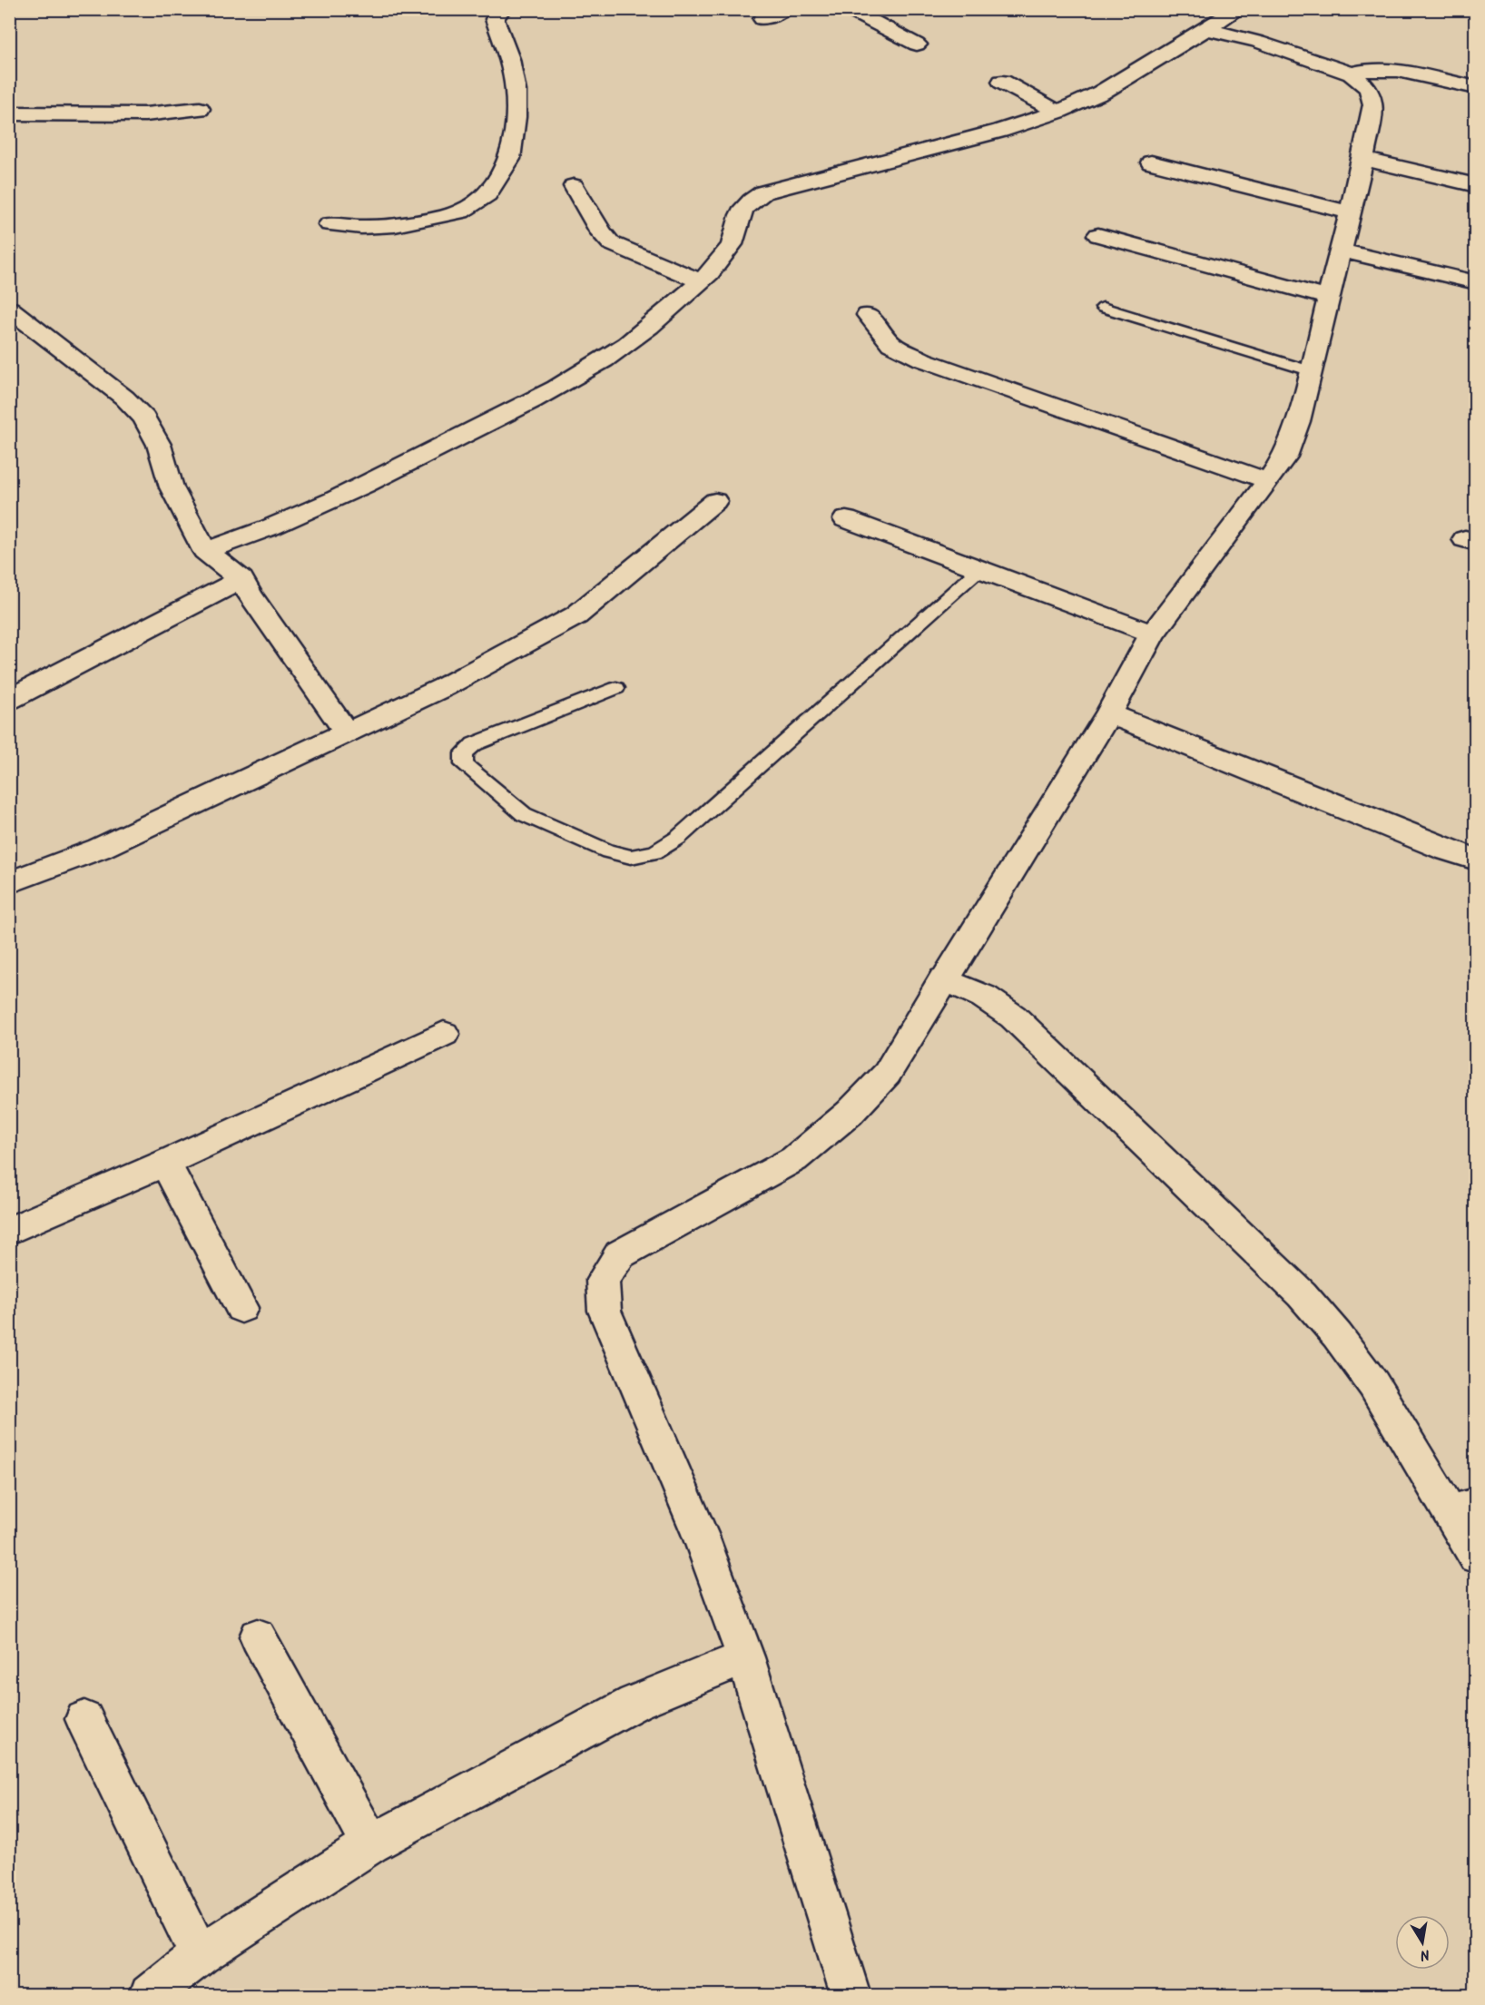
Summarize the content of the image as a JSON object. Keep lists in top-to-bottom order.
{
  "north": "bottom"
}
